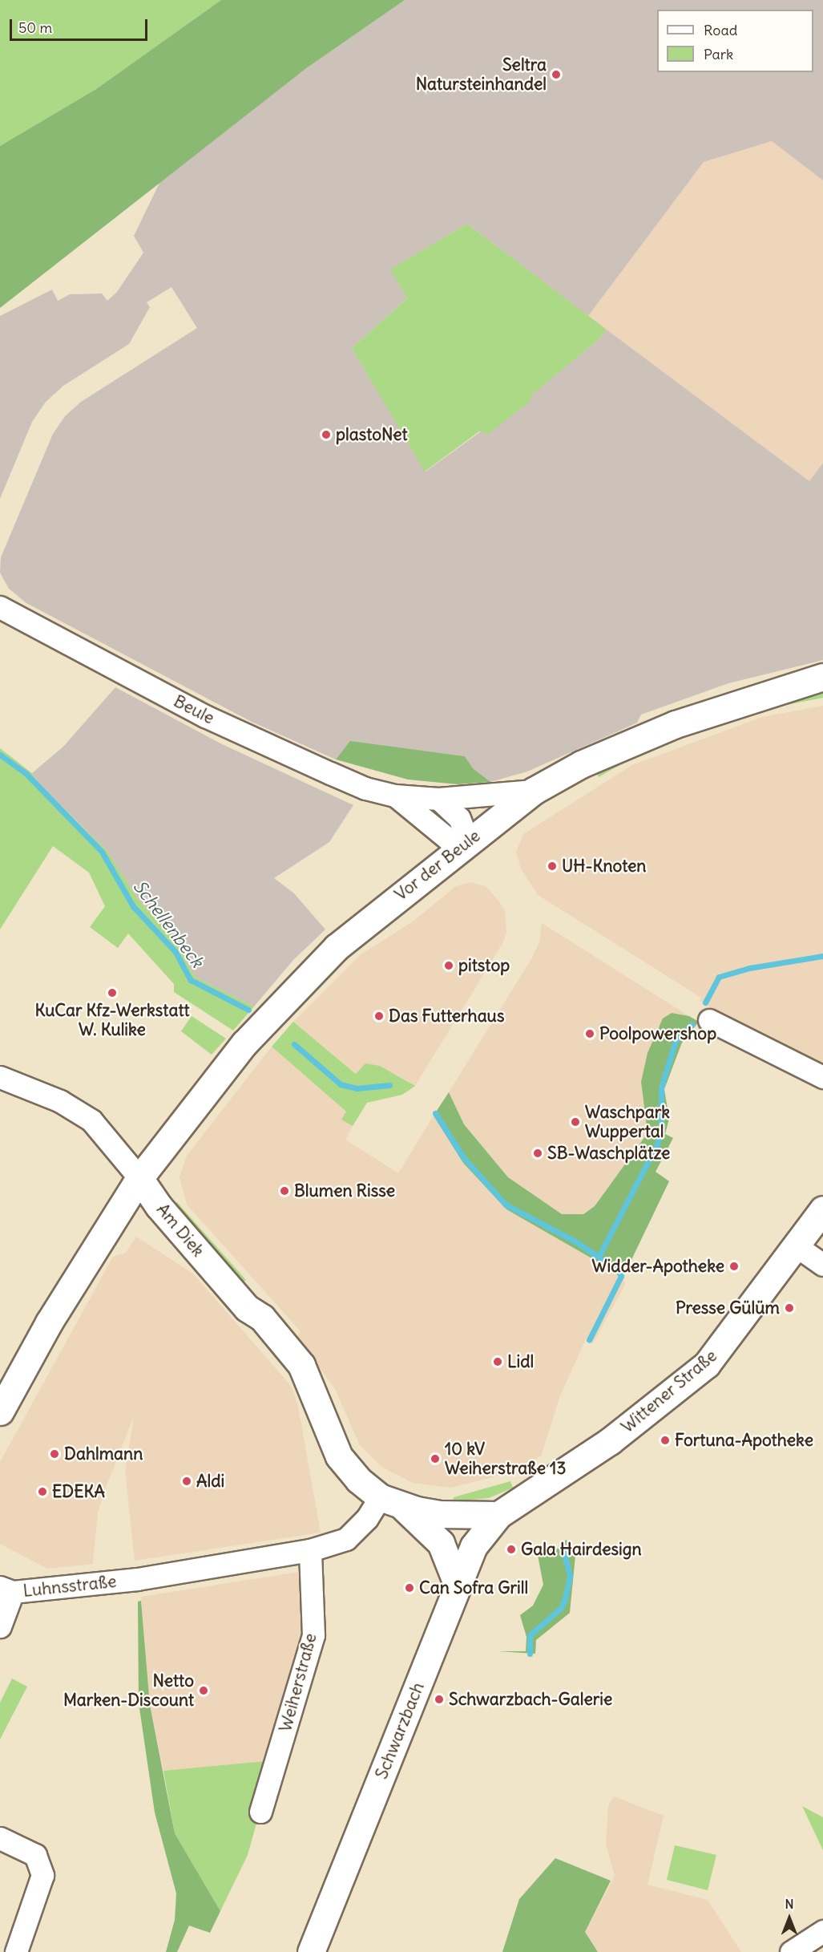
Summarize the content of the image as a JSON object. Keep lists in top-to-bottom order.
{
  "streets": {
    "street": [
      "Beule",
      "Vor der Beule",
      "Am Diek",
      "Wittener Straße",
      "Luhnsstraße",
      "Weiherstraße",
      "Schwarzbach"
    ]
  },
  "crossings": [
    ["Beule", "Vor der Beule"],
    ["Vor der Beule", "Am Diek"],
    ["Am Diek", "Schwarzbach"],
    ["Wittener Straße", "Schwarzbach"],
    ["Luhnsstraße", "Weiherstraße"]
  ],
  "water": ["Schellenbeck"],
  "places": [
    "Seltra Natursteinhandel",
    "plastoNet",
    "UH-Knoten",
    "pitstop",
    "KuCar Kfz-Werkstatt W. Kulike",
    "Das Futterhaus",
    "Poolpowershop",
    "Waschpark Wuppertal",
    "SB-Waschplätze",
    "Blumen Risse",
    "Widder-Apotheke",
    "Presse Gülüm",
    "Lidl",
    "Fortuna-Apotheke",
    "Dahlmann",
    "10 kV Weiherstraße 13",
    "Aldi",
    "EDEKA",
    "Gala Hairdesign",
    "Can Sofra Grill",
    "Netto Marken-Discount",
    "Schwarzbach-Galerie"
  ],
  "legend": ["Road", "Park"],
  "scale_bar": "50 m",
  "north": "top"
}
